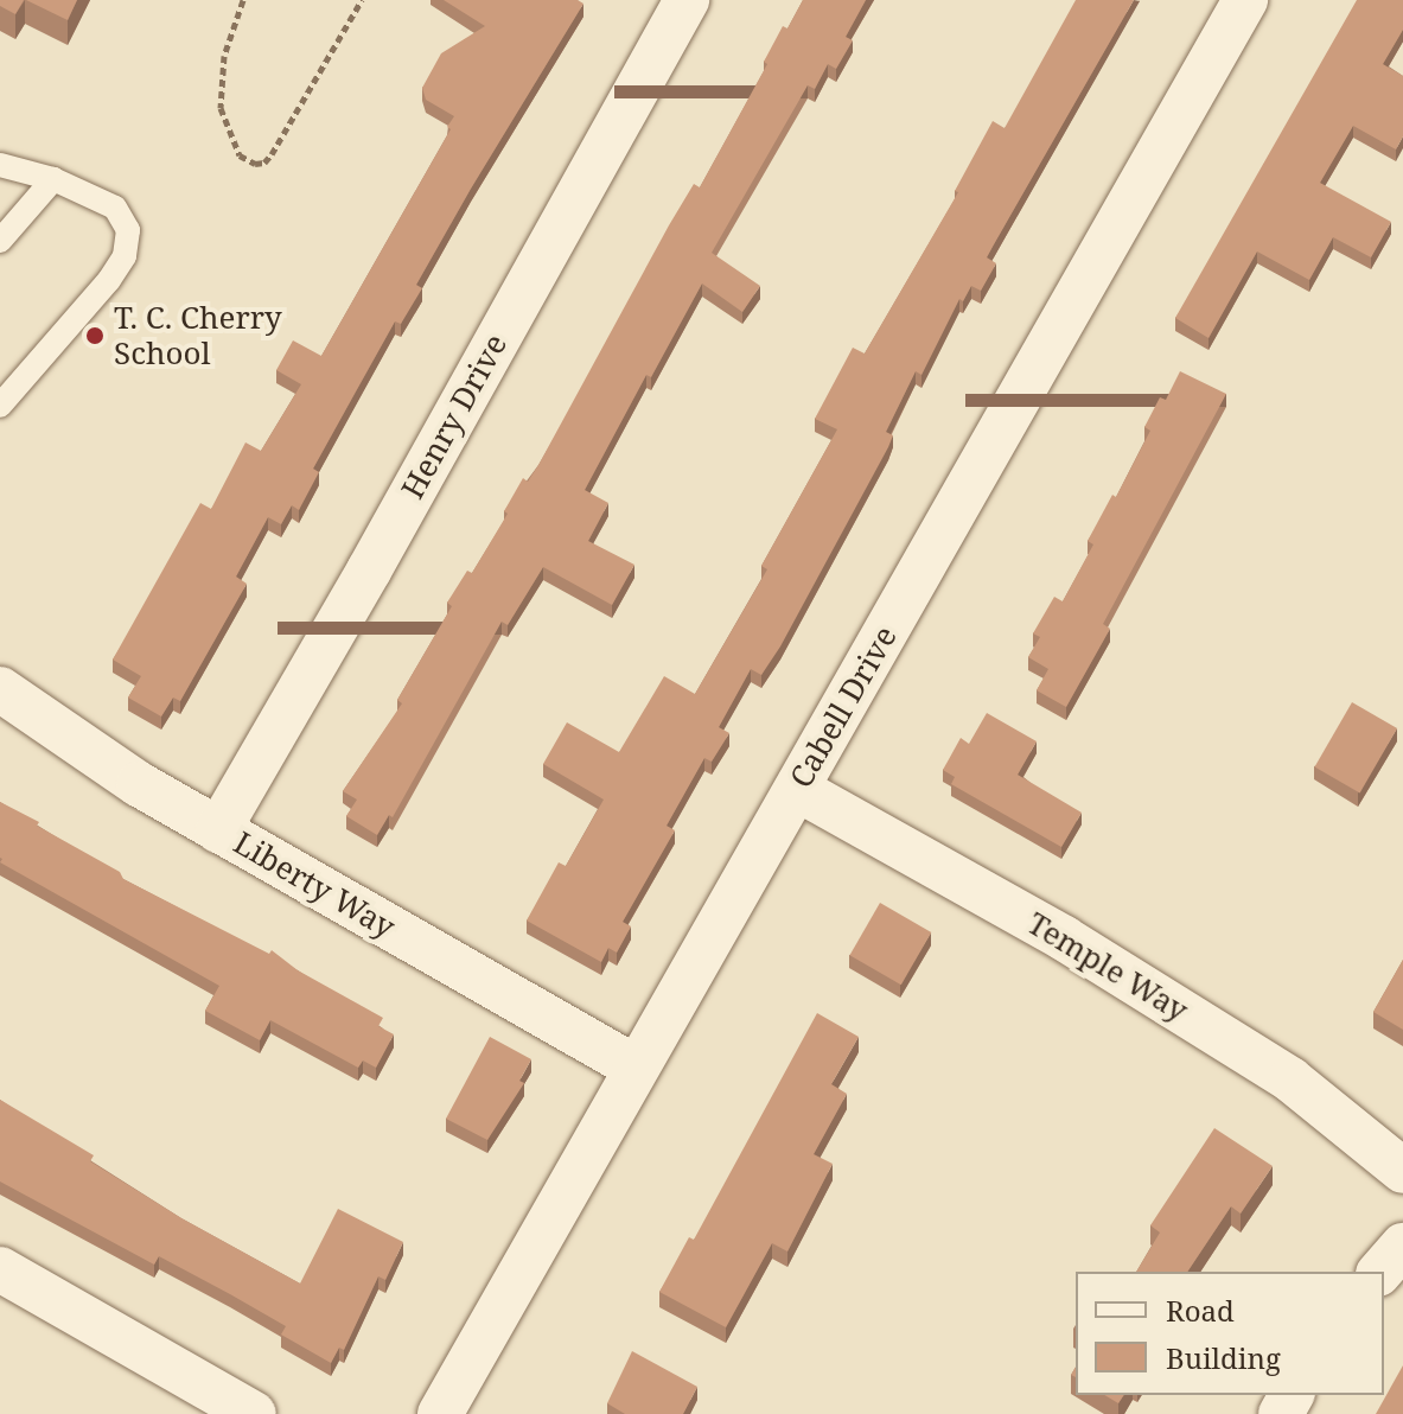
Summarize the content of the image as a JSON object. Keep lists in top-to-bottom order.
{
  "streets": {
    "street": [
      "Henry Drive",
      "Cabell Drive",
      "Liberty Way",
      "Temple Way"
    ]
  },
  "crossings": [
    ["Henry Drive", "Liberty Way"],
    ["Cabell Drive", "Liberty Way"],
    ["Cabell Drive", "Temple Way"]
  ],
  "places": ["T. C. Cherry School"],
  "legend": ["Road", "Building"]
}
